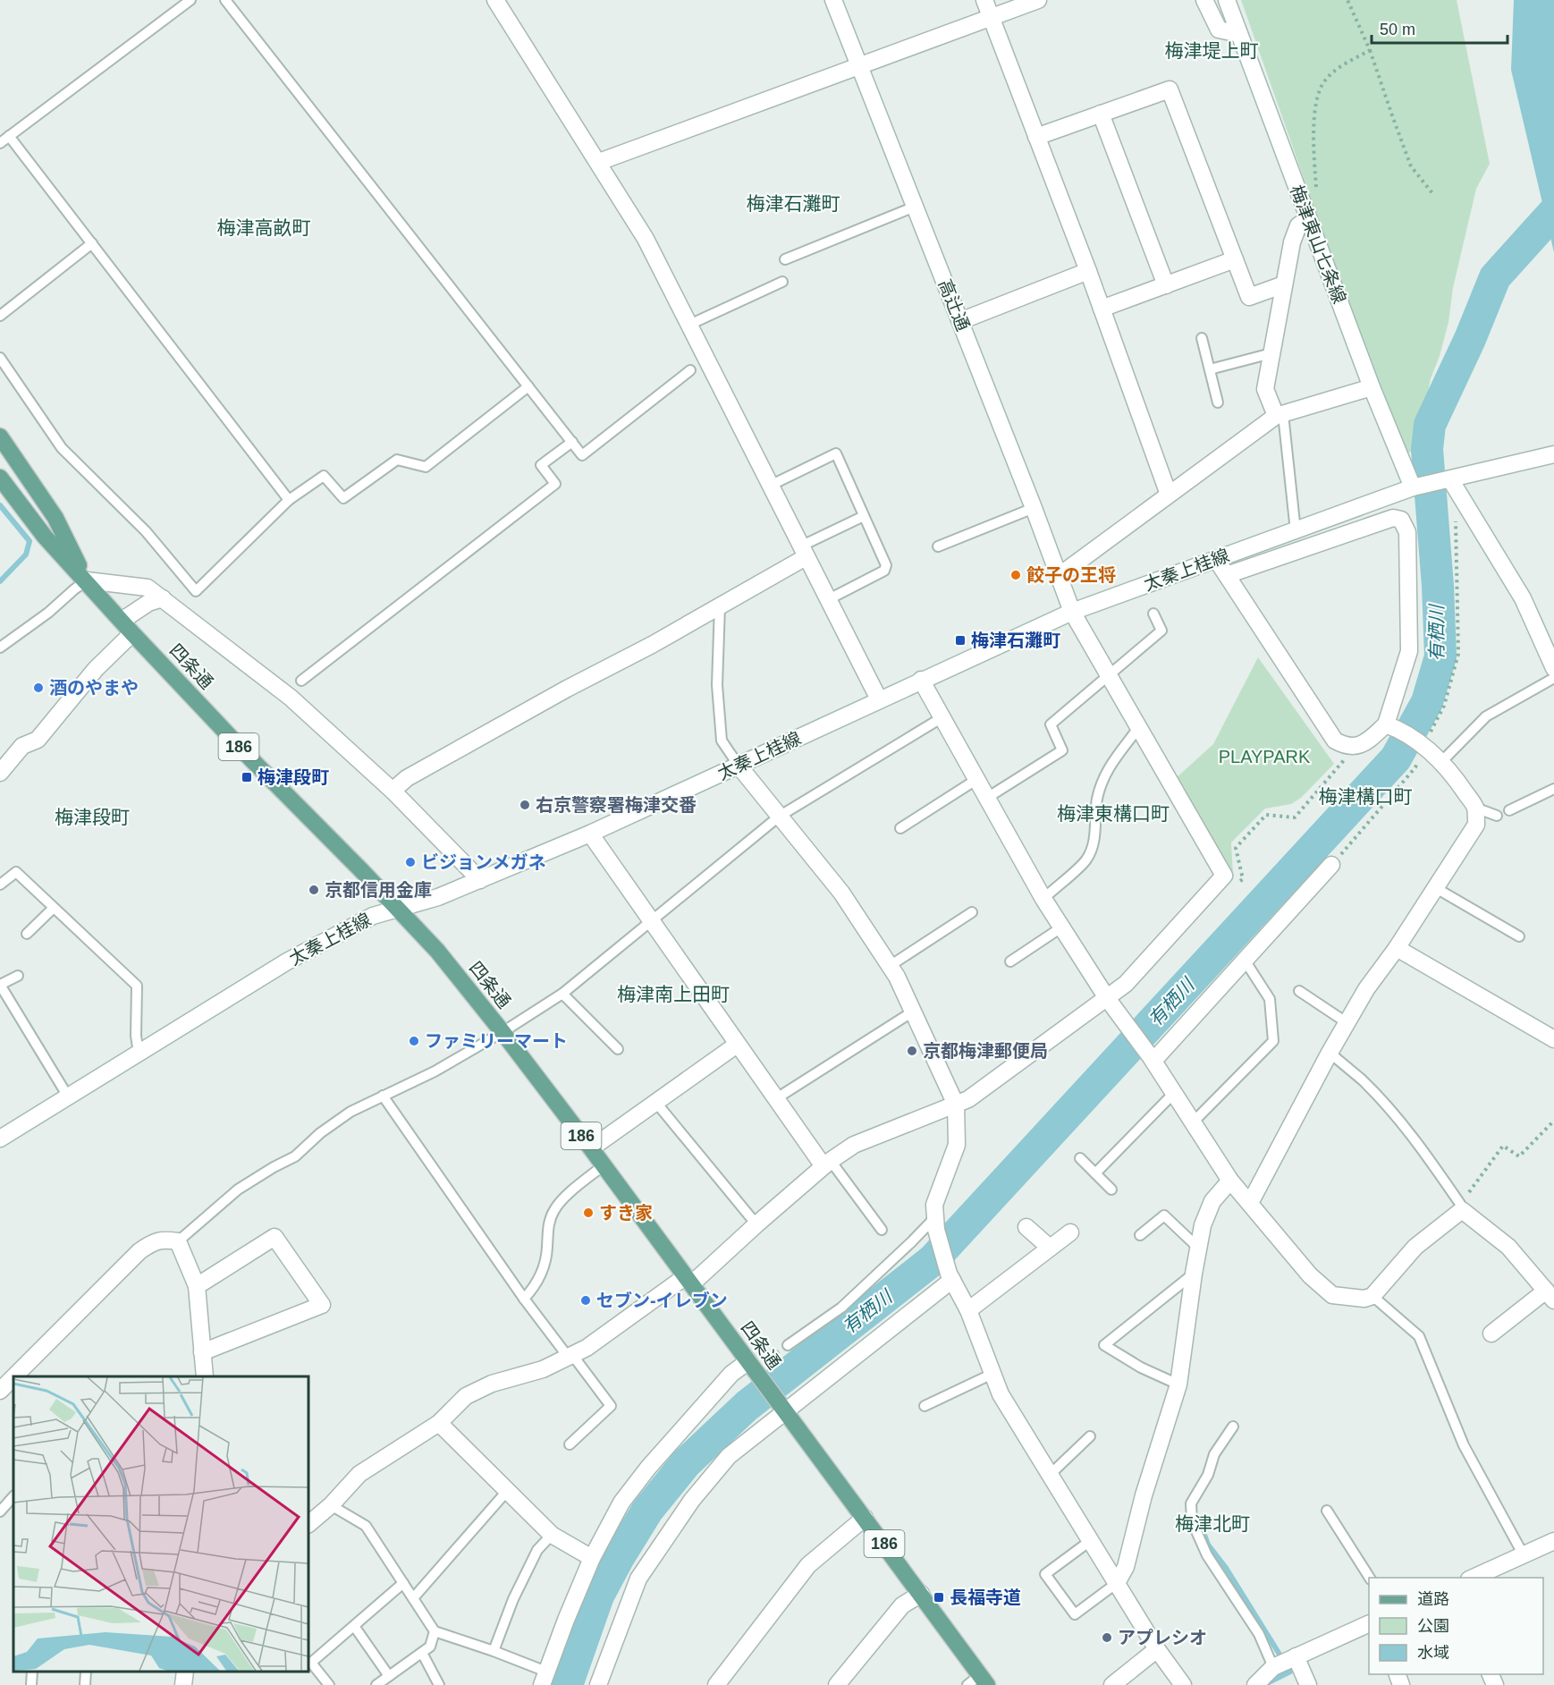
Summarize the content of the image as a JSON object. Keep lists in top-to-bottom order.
{
  "streets": {
    "main road": ["四条通", "186"],
    "street": ["梅津東山七条線", "高辻通", "太秦上桂線"]
  },
  "crossings": [
    ["梅津東山七条線", "太秦上桂線"],
    ["高辻通", "太秦上桂線"],
    ["太秦上桂線", "四条通"]
  ],
  "districts": [
    "梅津堤上町",
    "梅津石灘町",
    "梅津高畝町",
    "梅津構口町",
    "梅津東構口町",
    "梅津段町",
    "梅津南上田町",
    "梅津北町"
  ],
  "water": ["有栖川"],
  "parks": ["PLAYPARK"],
  "places": {
    "other": [
      "餃子の王将",
      "酒のやまや",
      "右京警察署梅津交番",
      "ビジョンメガネ",
      "京都信用金庫",
      "ファミリーマート",
      "京都梅津郵便局",
      "すき家",
      "セブン-イレブン",
      "アプレシオ"
    ],
    "transit": ["梅津石灘町", "梅津段町", "長福寺道"]
  },
  "legend": ["道路", "公園", "水域"],
  "scale_bar": "50 m"
}
